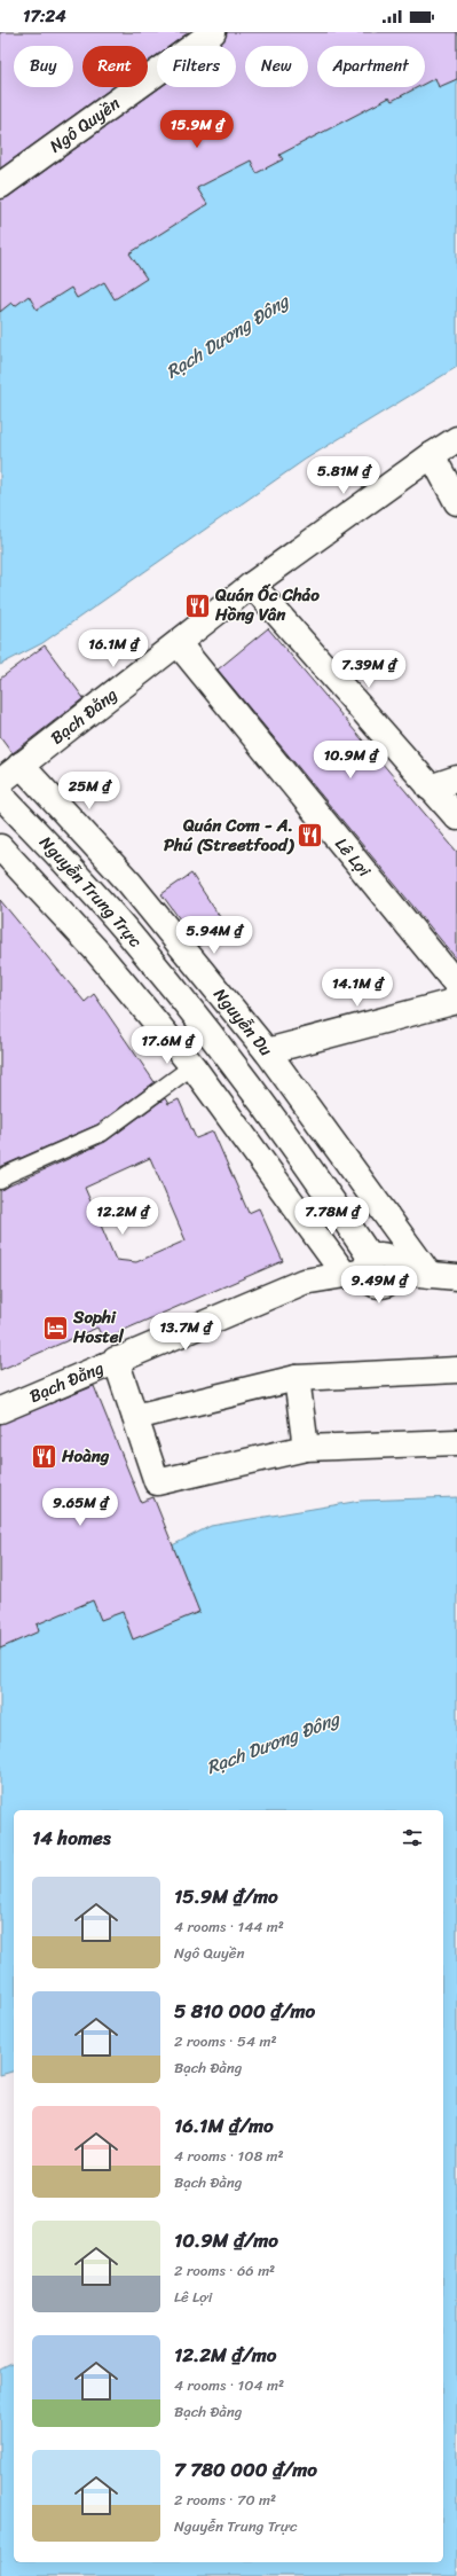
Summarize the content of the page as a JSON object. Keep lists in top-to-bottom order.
{
  "streets": {
    "street": [
      "Ngô Quyền",
      "Bạch Đằng",
      "Lê Lợi",
      "Nguyễn Trung Trực",
      "Nguyễn Du"
    ]
  },
  "crossings": [
    ["Bạch Đằng", "Lê Lợi"],
    ["Bạch Đằng", "Nguyễn Trung Trực"],
    ["Nguyễn Trung Trực", "Nguyễn Du"]
  ],
  "water": ["Rạch Dương Đông"],
  "places": {
    "restaurant": ["Quán Ốc Chảo Hồng Vân", "Quán Cơm - A. Phú (Streetfood)", "Hoàng"],
    "hotel": ["Sophi Hostel"]
  },
  "page": {
    "status": "17:24",
    "chip": [
      "Buy",
      "Rent",
      "Filters",
      "New",
      "Apartment"
    ],
    "price": [
      "15.9M ₫",
      "5.81M ₫",
      "16.1M ₫",
      "7.39M ₫",
      "10.9M ₫",
      "25M ₫",
      "5.94M ₫",
      "14.1M ₫",
      "17.6M ₫",
      "12.2M ₫",
      "7.78M ₫",
      "9.49M ₫",
      "13.7M ₫",
      "9.65M ₫"
    ],
    "heading": "14 homes",
    "list": [
      {
        "name": "15.9M ₫/mo",
        "note": "4 rooms · 144 m² · Ngô Quyền"
      },
      {
        "name": "5 810 000 ₫/mo",
        "note": "2 rooms · 54 m² · Bạch Đằng"
      },
      {
        "name": "16.1M ₫/mo",
        "note": "4 rooms · 108 m² · Bạch Đằng"
      },
      {
        "name": "10.9M ₫/mo",
        "note": "2 rooms · 66 m² · Lê Lợi"
      },
      {
        "name": "12.2M ₫/mo",
        "note": "4 rooms · 104 m² · Bạch Đằng"
      },
      {
        "name": "7 780 000 ₫/mo",
        "note": "2 rooms · 70 m² · Nguyễn Trung Trực"
      }
    ]
  }
}
